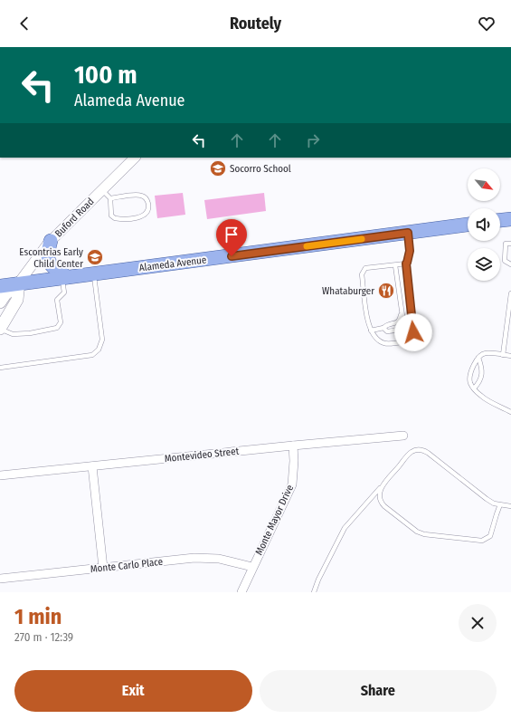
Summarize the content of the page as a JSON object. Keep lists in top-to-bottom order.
{
  "streets": {
    "main road": ["Alameda Avenue"],
    "street": [
      "Buford Road",
      "Montevideo Street",
      "Monte Mayor Drive",
      "Monte Carlo Place"
    ]
  },
  "crossings": [
    ["Buford Road", "Alameda Avenue"],
    ["Montevideo Street", "Monte Mayor Drive"],
    ["Monte Mayor Drive", "Monte Carlo Place"]
  ],
  "places": {
    "school or university": ["Socorro School", "Escontrias Early Child Center"],
    "restaurant": ["Whataburger"]
  },
  "north": "bottom right",
  "page": {
    "header": "Routely",
    "turn": ["100 m", "Alameda Avenue"],
    "heading": ["1 min", "270 m · 12:39"],
    "buttons": ["Exit", "Share"]
  }
}
